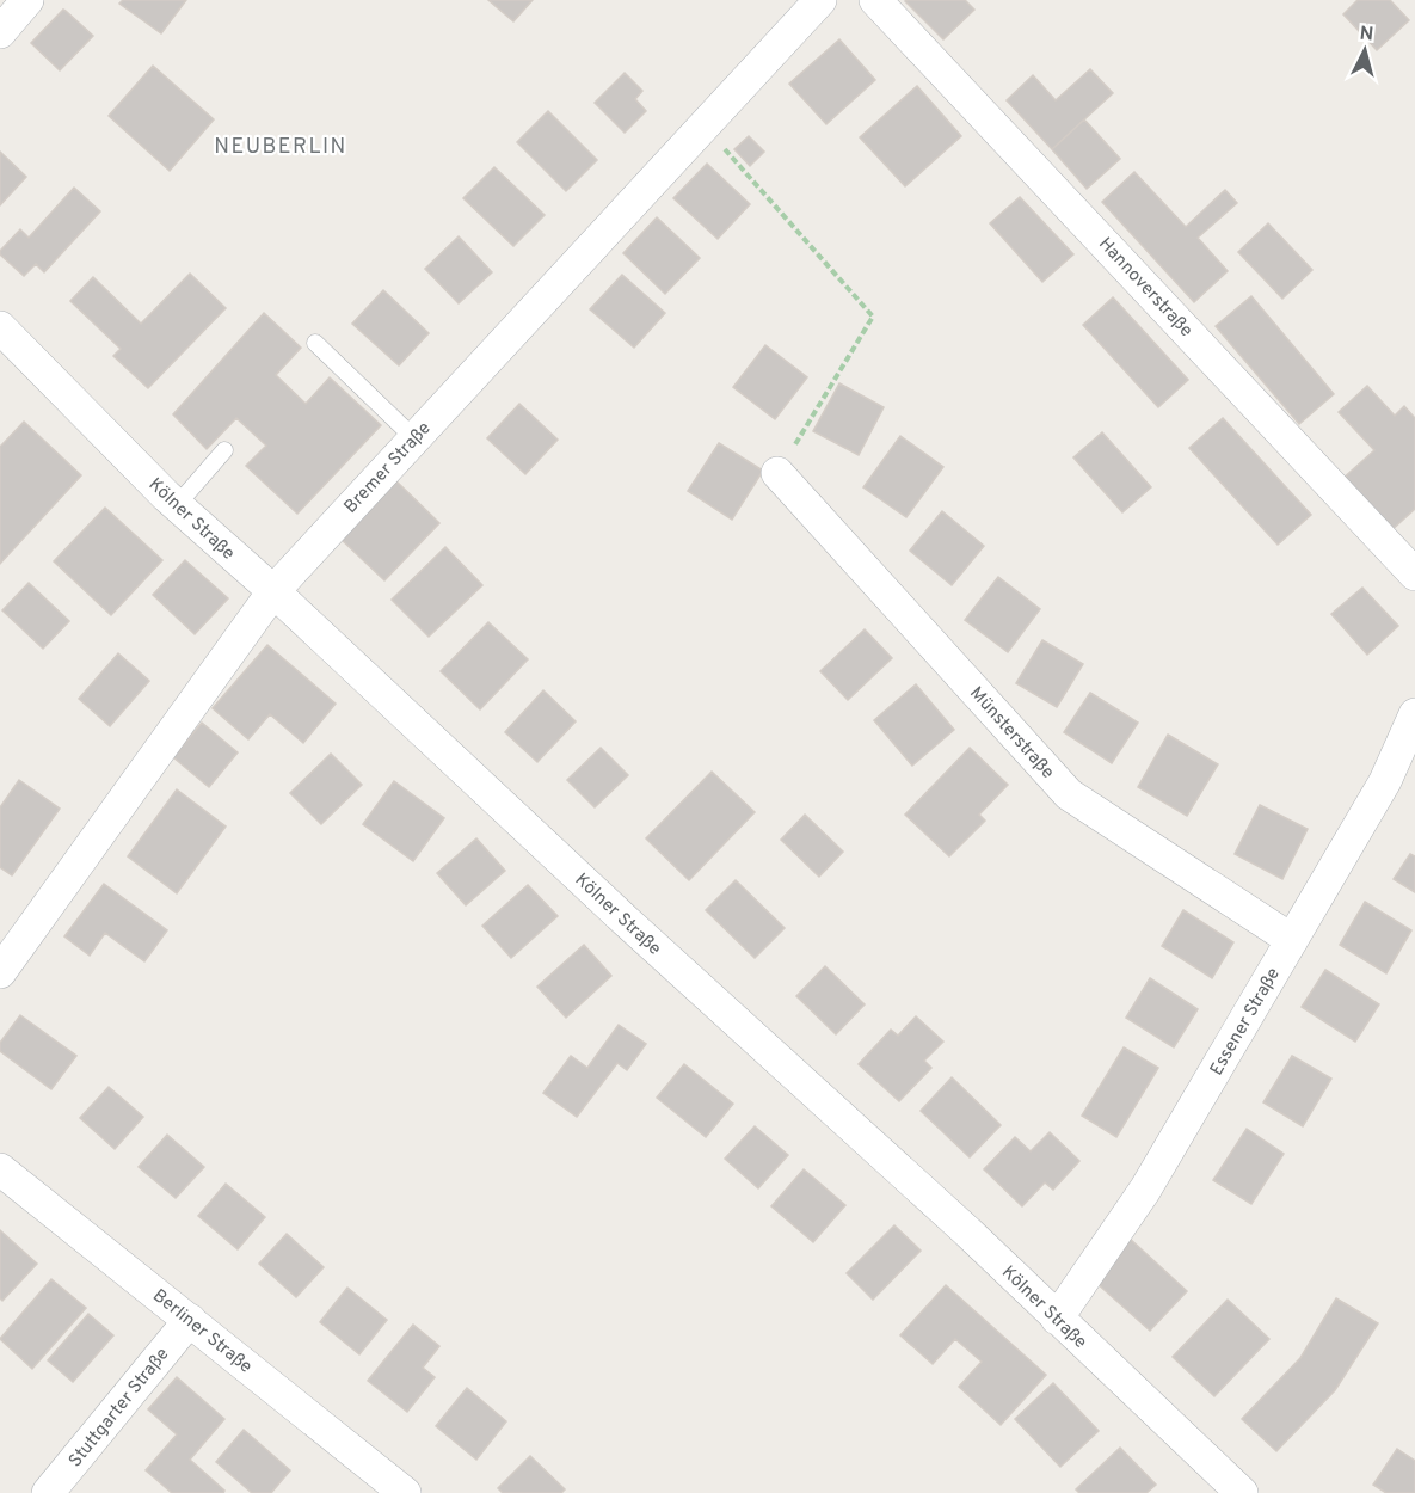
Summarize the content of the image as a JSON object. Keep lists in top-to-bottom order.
{
  "streets": {
    "street": [
      "Hannoverstraße",
      "Bremer Straße",
      "Kölner Straße",
      "Münsterstraße",
      "Essener Straße",
      "Berliner Straße",
      "Stuttgarter Straße"
    ]
  },
  "crossings": [
    ["Bremer Straße", "Kölner Straße"],
    ["Kölner Straße", "Essener Straße"],
    ["Münsterstraße", "Essener Straße"],
    ["Berliner Straße", "Stuttgarter Straße"]
  ],
  "districts": ["NEUBERLIN"],
  "north": "top"
}
